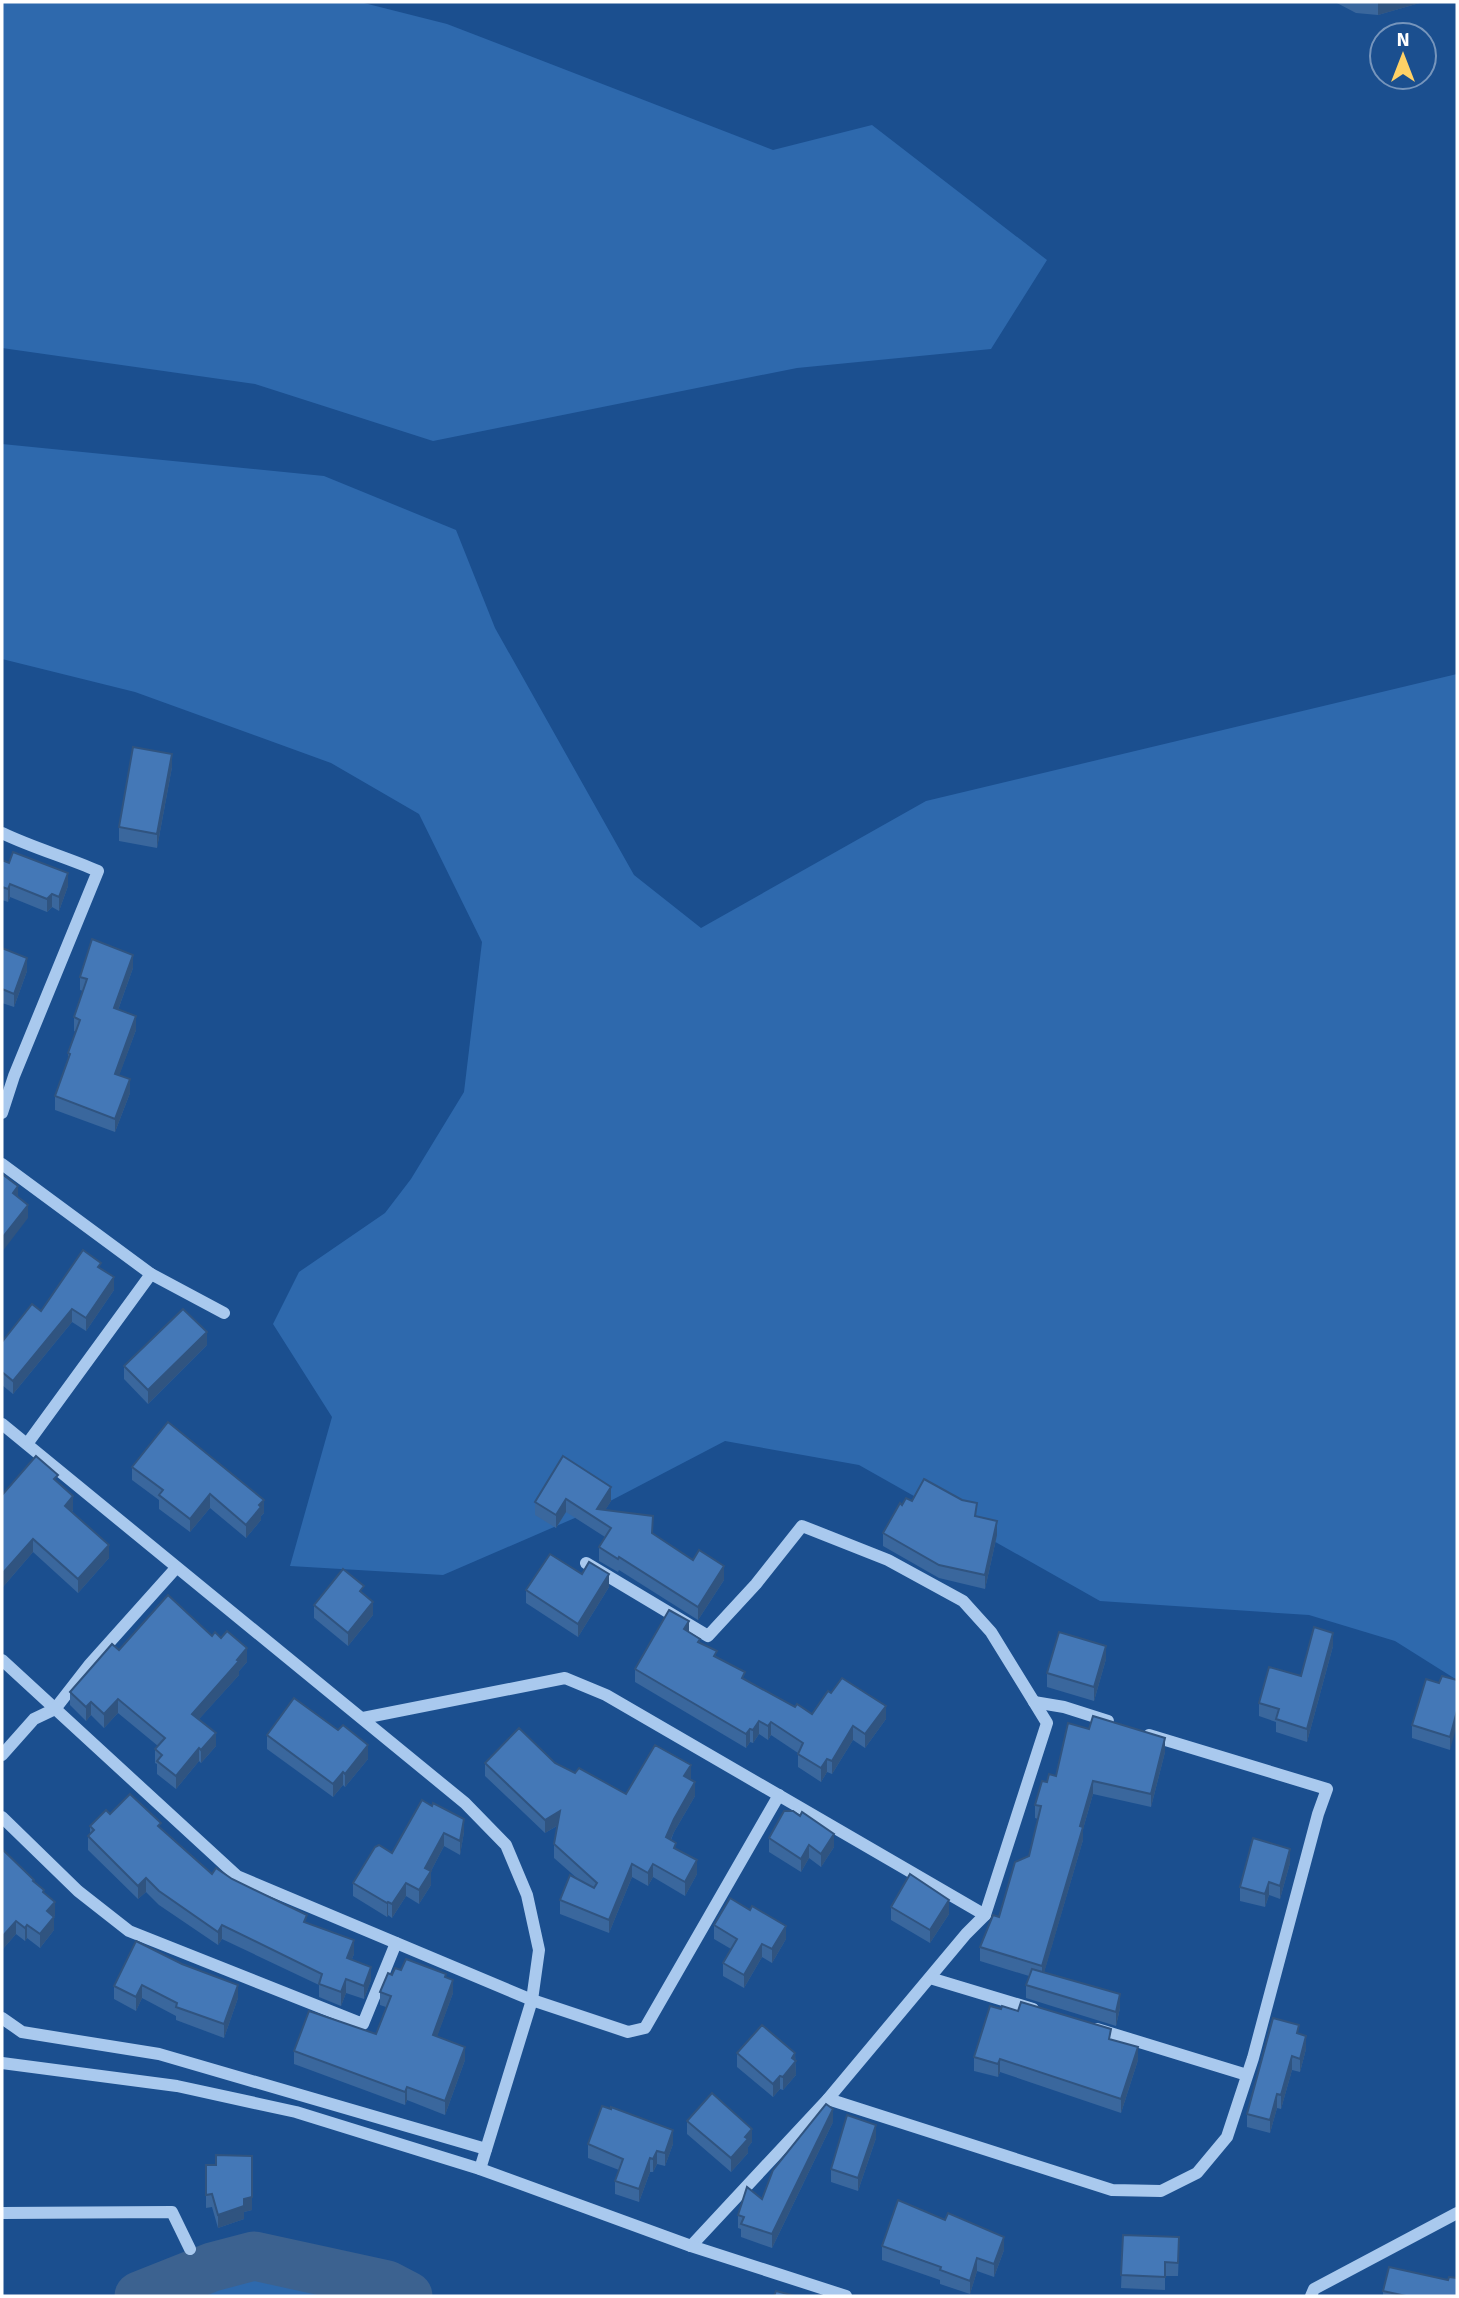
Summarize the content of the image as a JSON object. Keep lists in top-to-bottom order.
{
  "north": "top"
}
